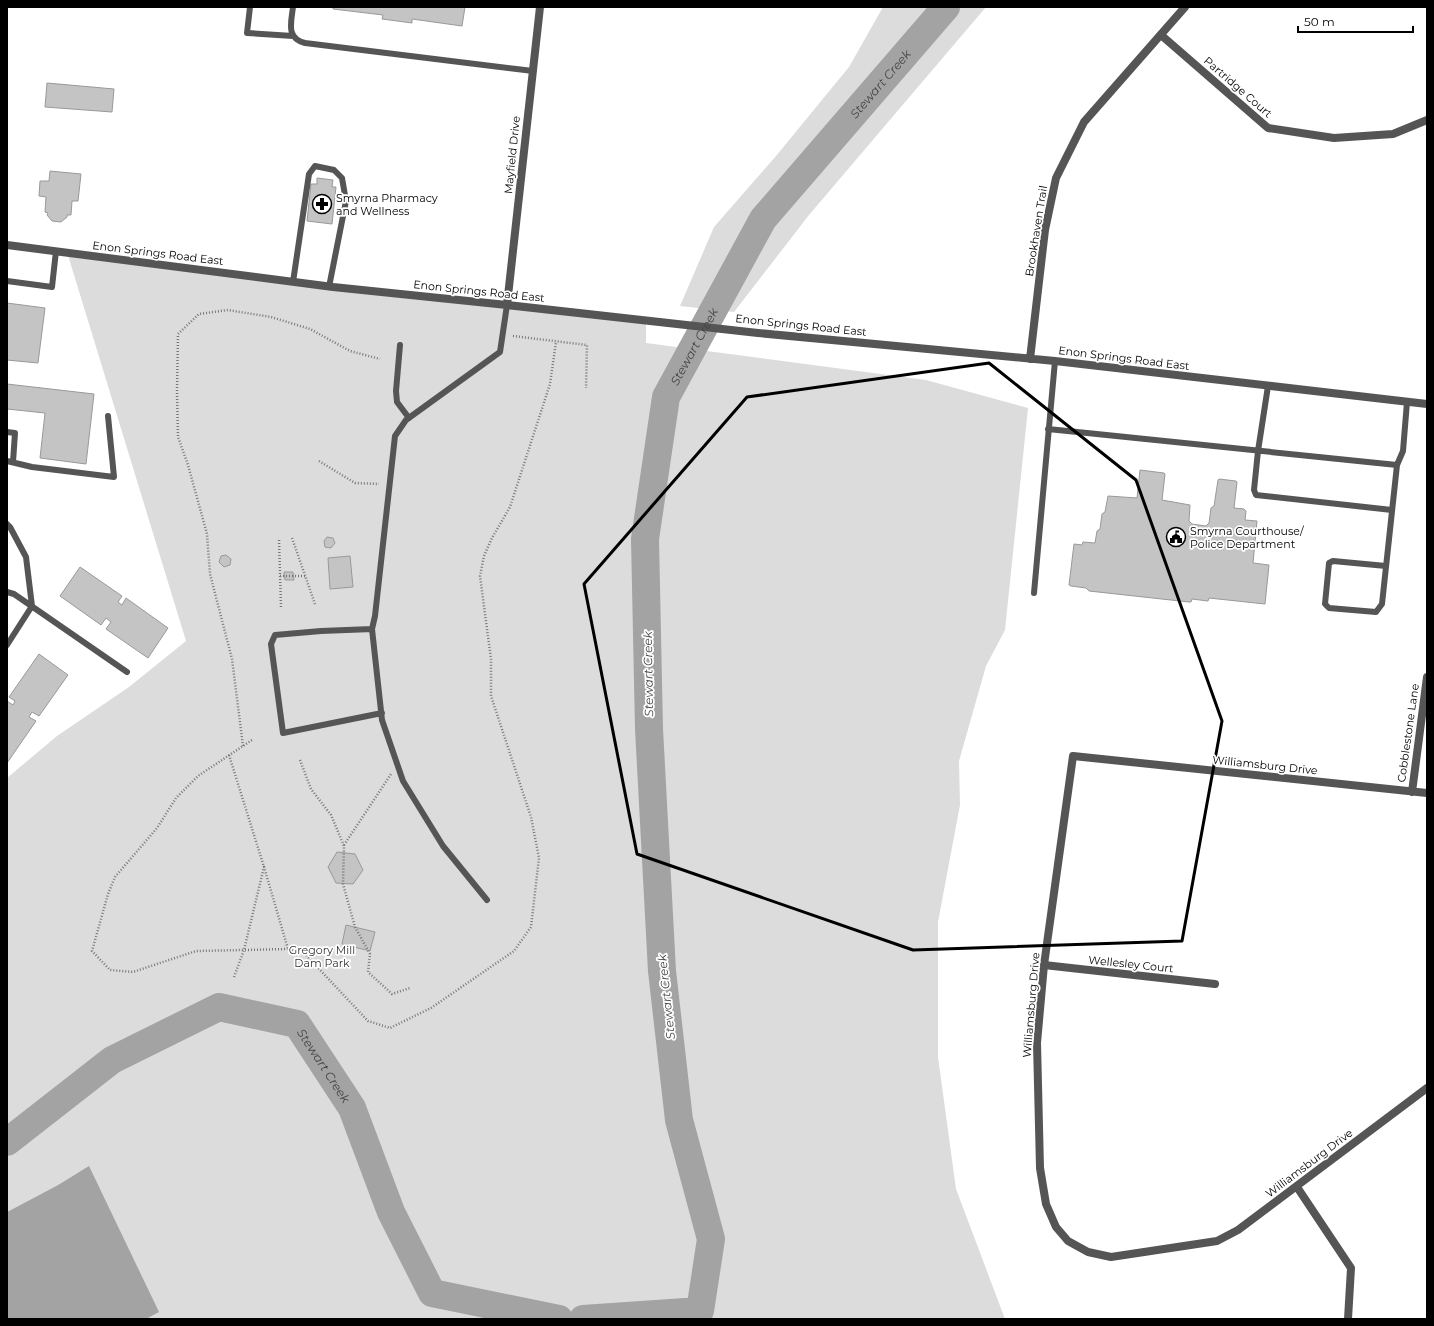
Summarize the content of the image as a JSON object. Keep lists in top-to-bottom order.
{
  "streets": {
    "street": [
      "Partridge Court",
      "Mayfield Drive",
      "Brookhaven Trail",
      "Enon Springs Road East",
      "Cobblestone Lane",
      "Williamsburg Drive",
      "Wellesley Court"
    ]
  },
  "crossings": [
    ["Partridge Court", "Brookhaven Trail"],
    ["Mayfield Drive", "Enon Springs Road East"],
    ["Brookhaven Trail", "Enon Springs Road East"],
    ["Cobblestone Lane", "Williamsburg Drive"],
    ["Williamsburg Drive", "Wellesley Court"]
  ],
  "water": ["Stewart Creek"],
  "parks": ["Gregory Mill Dam Park"],
  "places": {
    "pharmacy": ["Smyrna Pharmacy and Wellness"],
    "public building": ["Smyrna Courthouse/ Police Department"]
  },
  "scale_bar": "50 m"
}
